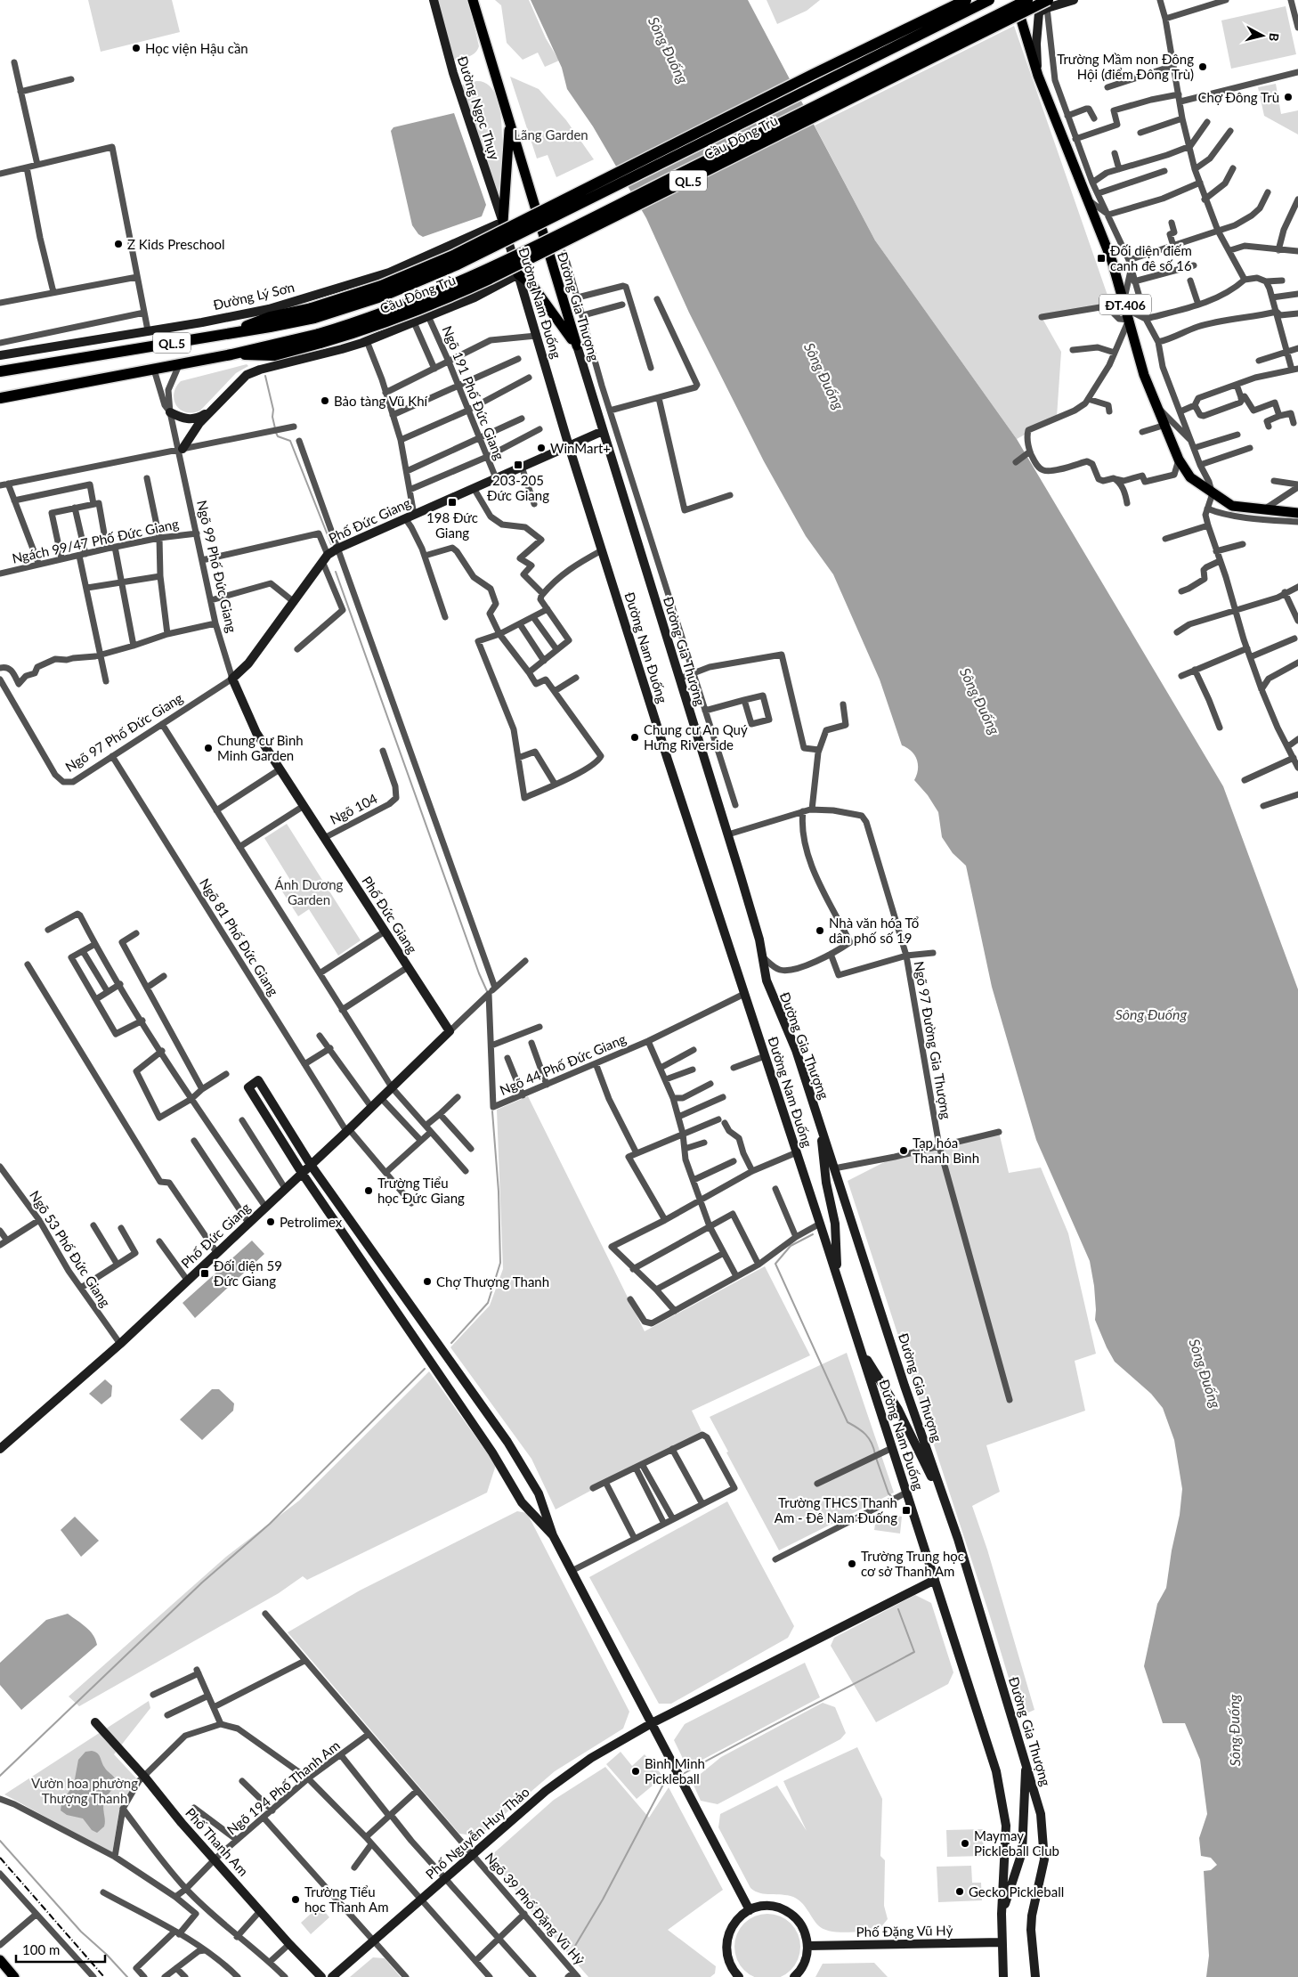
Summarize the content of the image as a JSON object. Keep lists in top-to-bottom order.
{
  "streets": {
    "highway": ["Cầu Đông Trù", "QL.5"],
    "main road": ["Đường Ngọc Thụy", "ĐT.406", "Đường Gia Thượng"],
    "street": [
      "Đường Lý Sơn",
      "Đường Nam Đuống",
      "Ngõ 191 Phố Đức Giang",
      "Phố Đức Giang",
      "Ngách 99/47 Phố Đức Giang",
      "Ngõ 99 Phố Đức Giang",
      "Ngõ 97 Phố Đức Giang",
      "Ngõ 104",
      "Ngõ 81 Phố Đức Giang",
      "Ngõ 97 Đường Gia Thượng",
      "Ngõ 44 Phố Đức Giang",
      "Ngõ 53 Phố Đức Giang",
      "Ngõ 194 Phố Thanh Am",
      "Phố Nguyễn Huy Thảo",
      "Phố Thanh Am",
      "Ngõ 39 Phố Đặng Vũ Hỷ",
      "Phố Đặng Vũ Hỷ"
    ]
  },
  "crossings": [
    ["Đường Ngọc Thụy", "Đường Lý Sơn"],
    ["Đường Ngọc Thụy", "Đường Nam Đuống"],
    ["Đường Ngọc Thụy", "Đường Gia Thượng"],
    ["Cầu Đông Trù", "QL.5"],
    ["Đường Lý Sơn", "Đường Nam Đuống"],
    ["Đường Nam Đuống", "Phố Đức Giang"],
    ["Đường Nam Đuống", "Ngõ 44 Phố Đức Giang"],
    ["Đường Nam Đuống", "Phố Nguyễn Huy Thảo"],
    ["Đường Nam Đuống", "Phố Đặng Vũ Hỷ"],
    ["Đường Gia Thượng", "Phố Đức Giang"],
    ["Đường Gia Thượng", "Ngõ 97 Đường Gia Thượng"],
    ["Ngõ 191 Phố Đức Giang", "Phố Đức Giang"],
    ["Phố Đức Giang", "Ngõ 99 Phố Đức Giang"],
    ["Phố Đức Giang", "Ngõ 97 Phố Đức Giang"],
    ["Phố Đức Giang", "Ngõ 104"],
    ["Phố Đức Giang", "Ngõ 81 Phố Đức Giang"],
    ["Phố Đức Giang", "Ngõ 53 Phố Đức Giang"],
    ["Ngách 99/47 Phố Đức Giang", "Ngõ 99 Phố Đức Giang"],
    ["Ngõ 99 Phố Đức Giang", "Ngõ 97 Phố Đức Giang"],
    ["Ngõ 97 Phố Đức Giang", "Ngõ 81 Phố Đức Giang"],
    ["Ngõ 194 Phố Thanh Am", "Phố Thanh Am"],
    ["Ngõ 194 Phố Thanh Am", "Ngõ 39 Phố Đặng Vũ Hỷ"],
    ["Phố Nguyễn Huy Thảo", "Ngõ 39 Phố Đặng Vũ Hỷ"]
  ],
  "water": ["Sông Đuống"],
  "parks": ["Lãng Garden", "Ánh Dương Garden", "Vườn hoa phường Thượng Thanh"],
  "places": {
    "other": [
      "Học viện Hậu cần",
      "Trường Mầm non Đông Hội (điểm Đông Trù)",
      "Chợ Đông Trù",
      "Z Kids Preschool",
      "Bảo tàng Vũ Khí",
      "WinMart+",
      "Chung cư An Quý Hưng Riverside",
      "Chung cư Bình Minh Garden",
      "Nhà văn hóa Tổ dân phố số 19",
      "Tạp hóa Thanh Bình",
      "Trường Tiểu học Đức Giang",
      "Petrolimex",
      "Chợ Thượng Thanh",
      "Trường Trung học cơ sở Thanh Am",
      "Bình Minh Pickleball",
      "Maymay Pickleball Club",
      "Gecko Pickleball",
      "Trường Tiểu học Thanh Am"
    ],
    "transit": [
      "Đối diện điếm canh đê số 16",
      "203-205 Đức Giang",
      "198 Đức Giang",
      "Đối diện 59 Đức Giang",
      "Trường THCS Thanh Am - Đê Nam Đuống"
    ]
  },
  "scale_bar": "100 m",
  "north": "right"
}
